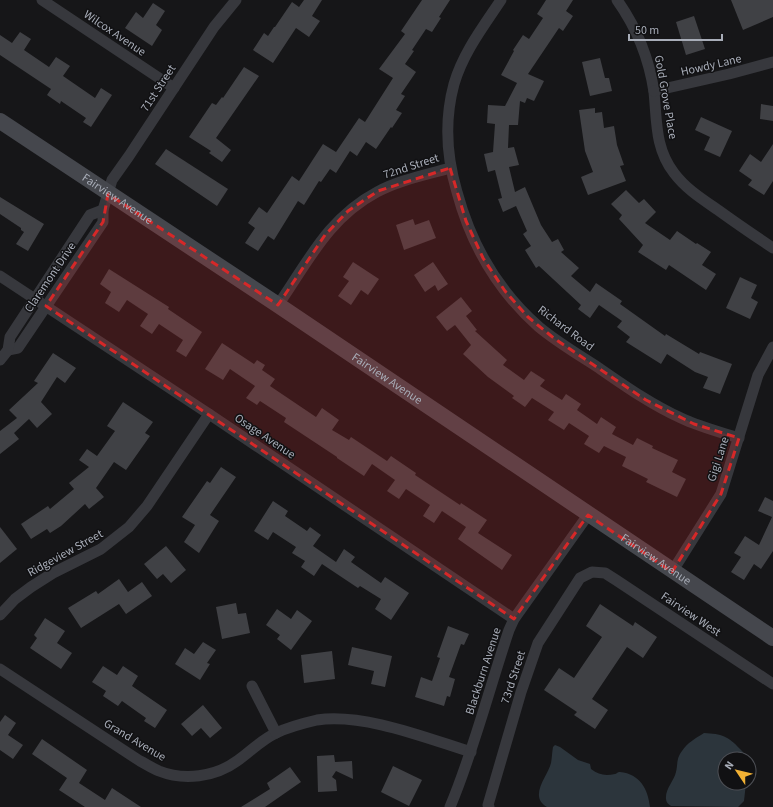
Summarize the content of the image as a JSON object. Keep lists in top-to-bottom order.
{
  "streets": {
    "street": [
      "Wilcox Avenue",
      "Howdy Lane",
      "71st Street",
      "Gold Grove Place",
      "72nd Street",
      "Fairview Avenue",
      "Claremont Drive",
      "Richard Road",
      "Osage Avenue",
      "Gigi Lane",
      "Ridgeview Street",
      "Fairview West",
      "Blackburn Avenue",
      "73rd Street",
      "Grand Avenue"
    ]
  },
  "crossings": [
    ["Wilcox Avenue", "71st Street"],
    ["Howdy Lane", "Gold Grove Place"],
    ["71st Street", "Fairview Avenue"],
    ["71st Street", "Claremont Drive"],
    ["72nd Street", "Fairview Avenue"],
    ["72nd Street", "Richard Road"],
    ["Fairview Avenue", "Claremont Drive"],
    ["Fairview Avenue", "Gigi Lane"],
    ["Fairview Avenue", "Blackburn Avenue"],
    ["Claremont Drive", "Osage Avenue"],
    ["Richard Road", "Gigi Lane"],
    ["Osage Avenue", "Ridgeview Street"],
    ["Osage Avenue", "Blackburn Avenue"],
    ["Fairview West", "73rd Street"],
    ["Blackburn Avenue", "Grand Avenue"]
  ],
  "scale_bar": "50 m",
  "north": "top left"
}
